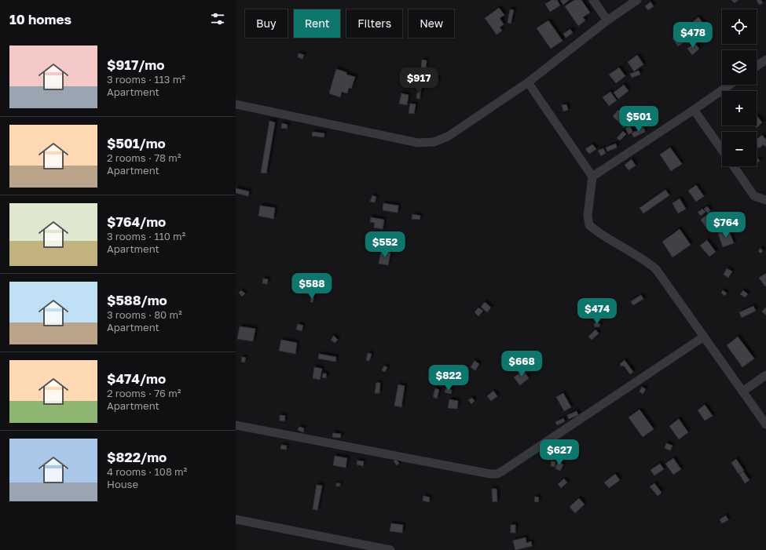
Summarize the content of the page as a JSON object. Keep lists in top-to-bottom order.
{
  "page": {
    "heading": "10 homes",
    "map_buttons": ["+", "−"],
    "chip": [
      "Buy",
      "Rent",
      "Filters",
      "New"
    ],
    "price": [
      "$478",
      "$917",
      "$501",
      "$764",
      "$552",
      "$588",
      "$474",
      "$668",
      "$822",
      "$627"
    ],
    "list": [
      {
        "name": "$917/mo",
        "note": "3 rooms · 113 m² · Apartment"
      },
      {
        "name": "$501/mo",
        "note": "2 rooms · 78 m² · Apartment"
      },
      {
        "name": "$764/mo",
        "note": "3 rooms · 110 m² · Apartment"
      },
      {
        "name": "$588/mo",
        "note": "3 rooms · 80 m² · Apartment"
      },
      {
        "name": "$474/mo",
        "note": "2 rooms · 76 m² · Apartment"
      },
      {
        "name": "$822/mo",
        "note": "4 rooms · 108 m² · House"
      }
    ]
  }
}
